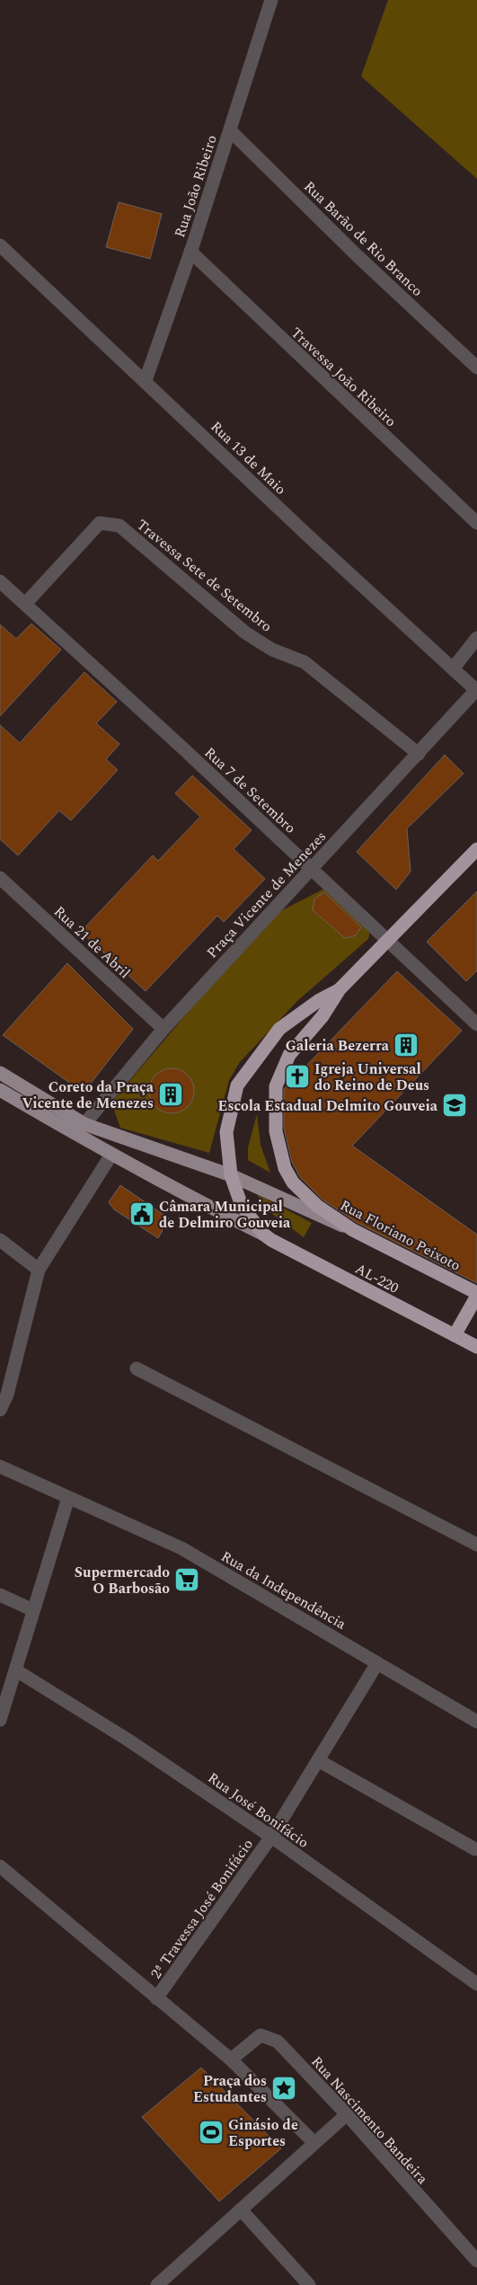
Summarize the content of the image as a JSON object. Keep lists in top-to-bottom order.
{
  "streets": {
    "highway": ["Rua Floriano Peixoto", "AL-220"],
    "street": [
      "Rua João Ribeiro",
      "Rua Barão de Rio Branco",
      "Travessa João Ribeiro",
      "Rua 13 de Maio",
      "Travessa Sete de Setembro",
      "Rua 7 de Setembro",
      "Praça Vicente de Menezes",
      "Rua 21 de Abril",
      "Rua da Independência",
      "Rua José Bonifácio",
      "2ª Travessa José Bonifácio",
      "Rua Nascimento Bandeira"
    ]
  },
  "crossings": [
    ["Rua João Ribeiro", "Rua Barão de Rio Branco"],
    ["Rua João Ribeiro", "Travessa João Ribeiro"],
    ["Rua João Ribeiro", "Rua 13 de Maio"],
    ["Rua 13 de Maio", "Praça Vicente de Menezes"],
    ["Travessa Sete de Setembro", "Rua 7 de Setembro"],
    ["Travessa Sete de Setembro", "Praça Vicente de Menezes"],
    ["Rua 7 de Setembro", "Praça Vicente de Menezes"],
    ["Rua 7 de Setembro", "Rua Floriano Peixoto"],
    ["Praça Vicente de Menezes", "Rua 21 de Abril"],
    ["Rua Floriano Peixoto", "AL-220"],
    ["Rua da Independência", "2ª Travessa José Bonifácio"],
    ["Rua José Bonifácio", "2ª Travessa José Bonifácio"]
  ],
  "places": {
    "building": ["Galeria Bezerra", "Coreto da Praça Vicente de Menezes"],
    "church": ["Igreja Universal do Reino de Deus"],
    "school or university": ["Escola Estadual Delmito Gouveia"],
    "public building": ["Câmara Municipal de Delmiro Gouveia"],
    "supermarket": ["Supermercado O Barbosão"],
    "place": ["Praça dos Estudantes"],
    "sports": ["Ginásio de Esportes"]
  }
}
